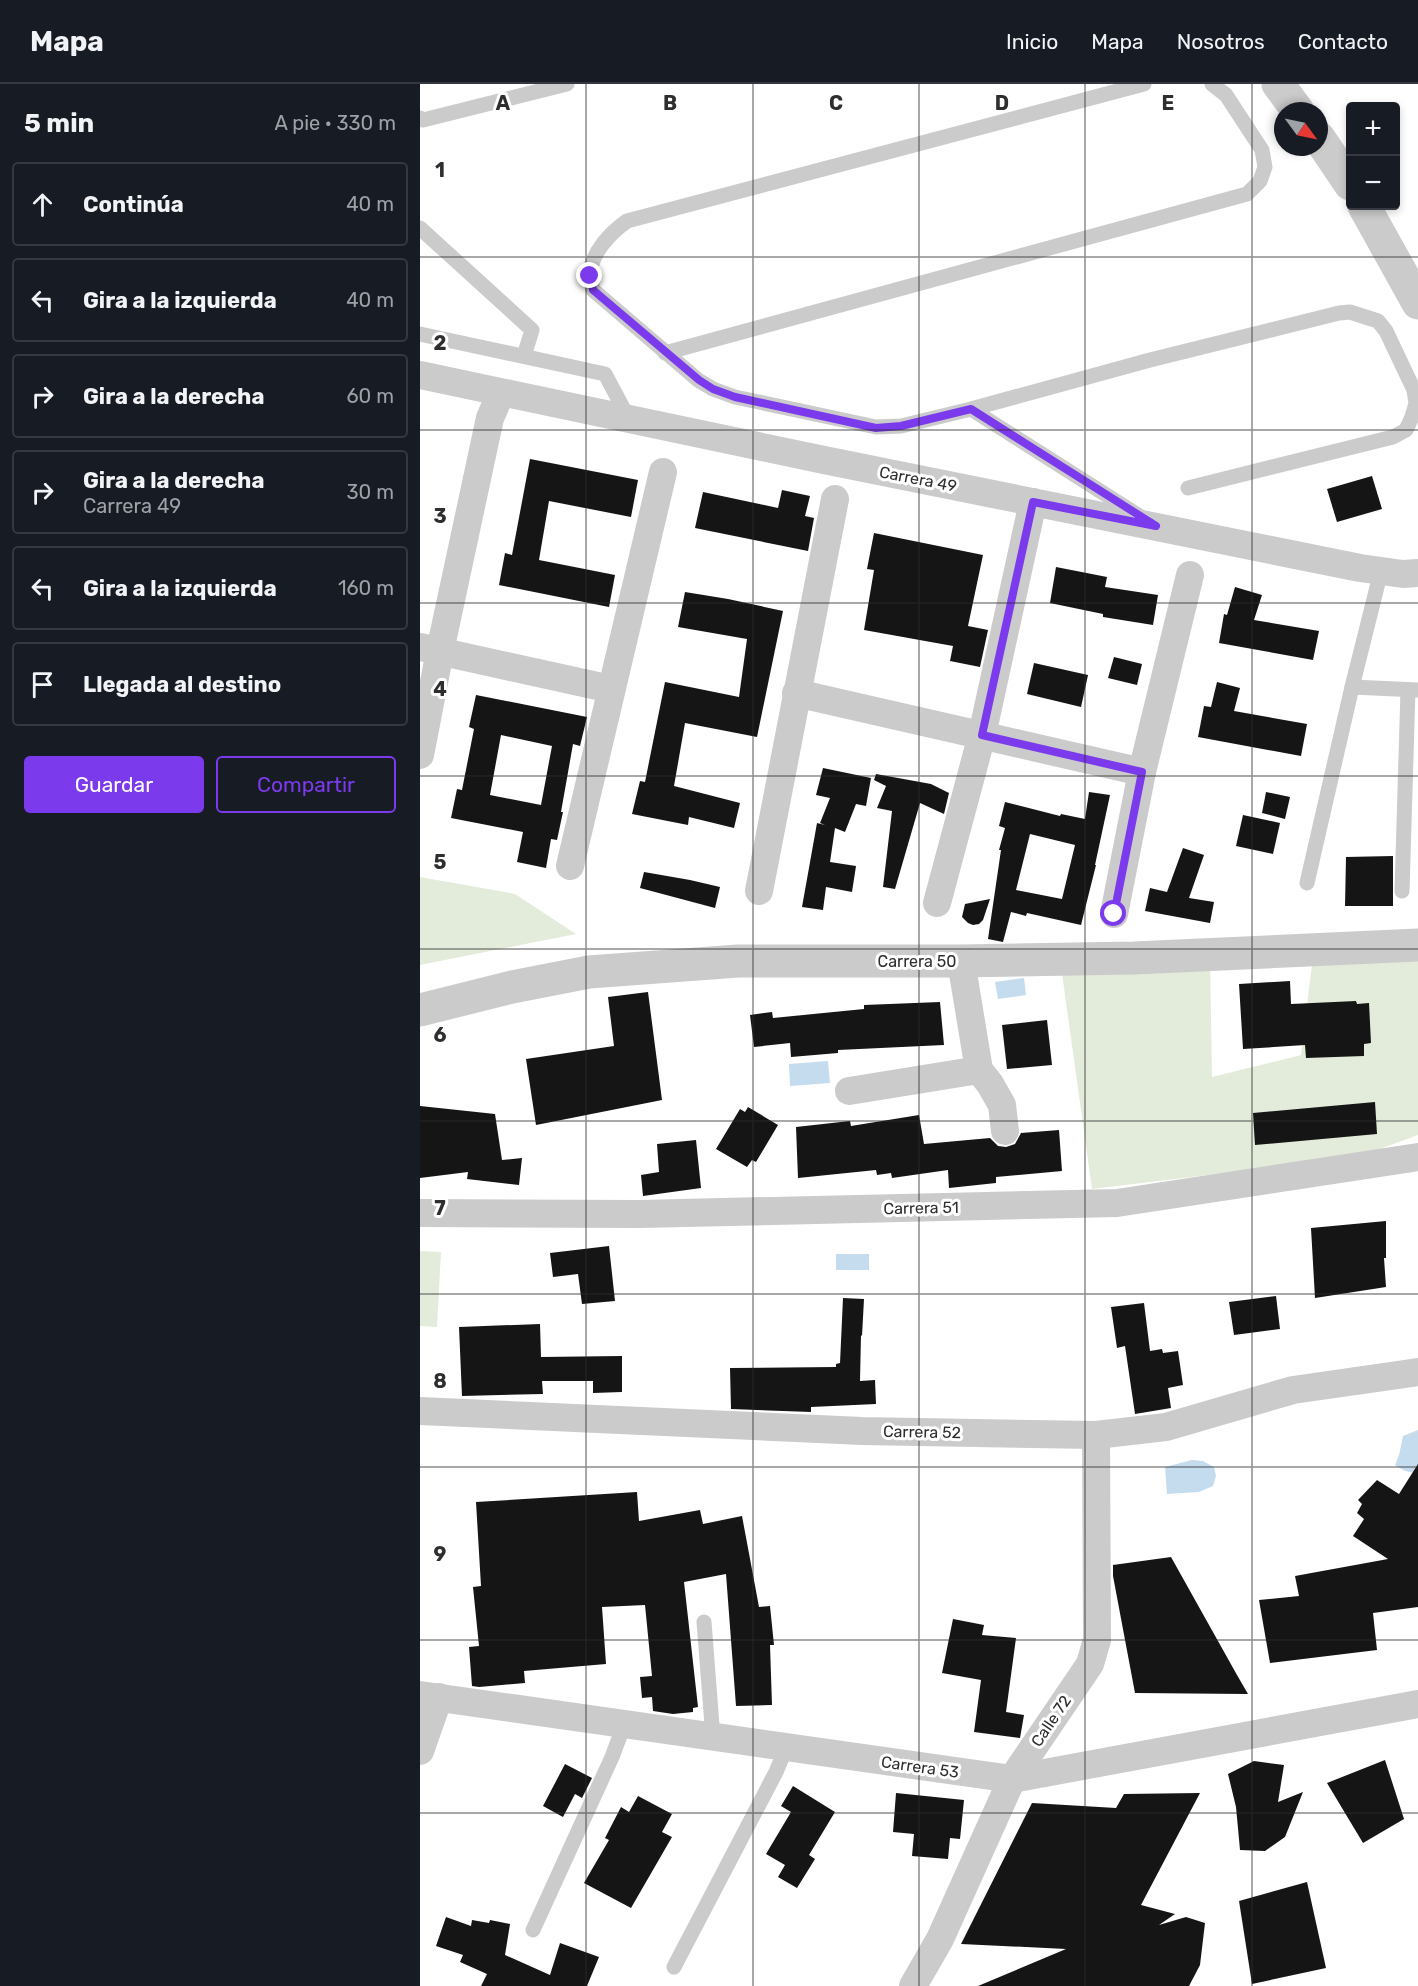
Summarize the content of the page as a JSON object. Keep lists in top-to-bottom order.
{
  "streets": {
    "street": [
      "Carrera 49",
      "Carrera 50",
      "Carrera 51",
      "Carrera 52",
      "Calle 72",
      "Carrera 53"
    ]
  },
  "crossings": [
    ["Carrera 52", "Calle 72"],
    ["Calle 72", "Carrera 53"]
  ],
  "north": "bottom right",
  "page": {
    "header": "Mapa",
    "nav": [
      "Inicio",
      "Mapa",
      "Nosotros",
      "Contacto"
    ],
    "heading": ["5 min", "A pie · 330 m"],
    "map_buttons": ["+", "−"],
    "list": [
      ["Continúa", "40 m"],
      ["Gira a la izquierda", "40 m"],
      ["Gira a la derecha", "60 m"],
      ["Gira a la derecha", "Carrera 49", "30 m"],
      ["Gira a la izquierda", "160 m"],
      "Llegada al destino"
    ],
    "buttons": ["Guardar", "Compartir"]
  },
  "grid": {
    "columns": [
      "A",
      "B",
      "C",
      "D",
      "E"
    ],
    "rows": [
      "1",
      "2",
      "3",
      "4",
      "5",
      "6",
      "7",
      "8",
      "9"
    ]
  }
}
